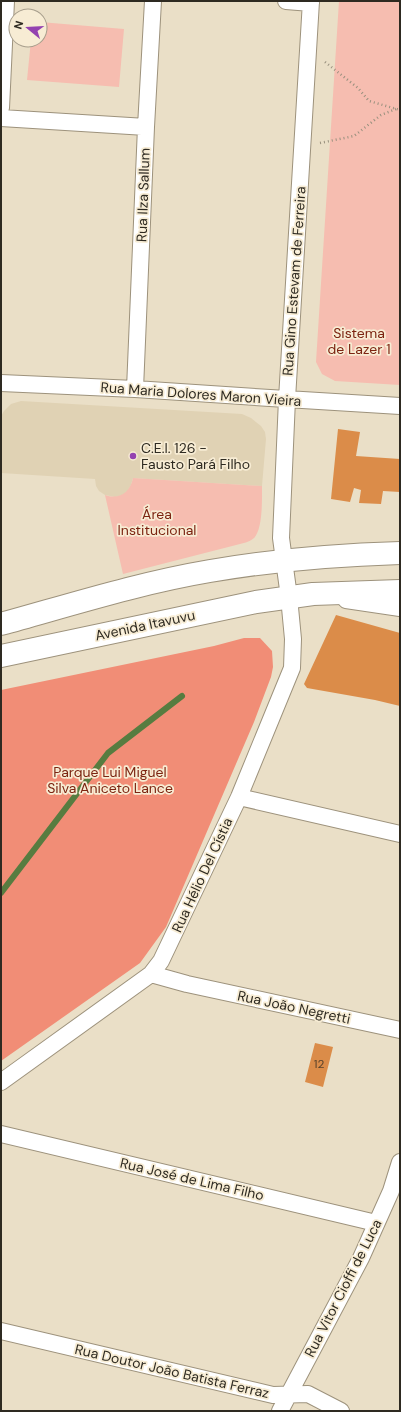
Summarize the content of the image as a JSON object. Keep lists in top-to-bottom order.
{
  "streets": {
    "main road": ["Avenida Itavuvu"],
    "street": [
      "Rua Ilza Sallum",
      "Rua Gino Estevam de Ferreira",
      "Rua Maria Dolores Maron Vieira",
      "Rua Hélio Del Cístia",
      "Rua João Negretti",
      "Rua José de Lima Filho",
      "Rua Vitor Cioffi de Luca",
      "Rua Doutor João Batista Ferraz"
    ]
  },
  "crossings": [
    ["Rua Ilza Sallum", "Rua Maria Dolores Maron Vieira"],
    ["Rua Gino Estevam de Ferreira", "Rua Maria Dolores Maron Vieira"],
    ["Avenida Itavuvu", "Rua Hélio Del Cístia"],
    ["Rua Hélio Del Cístia", "Rua João Negretti"],
    ["Rua José de Lima Filho", "Rua Vitor Cioffi de Luca"],
    ["Rua Vitor Cioffi de Luca", "Rua Doutor João Batista Ferraz"]
  ],
  "parks": ["Sistema de Lazer 1", "Área Institucional", "Parque Lui Miguel Silva Aniceto Lance"],
  "places": ["C.E.I. 126 - Fausto Pará Filho"],
  "house_numbers": ["12"],
  "north": "left"
}
